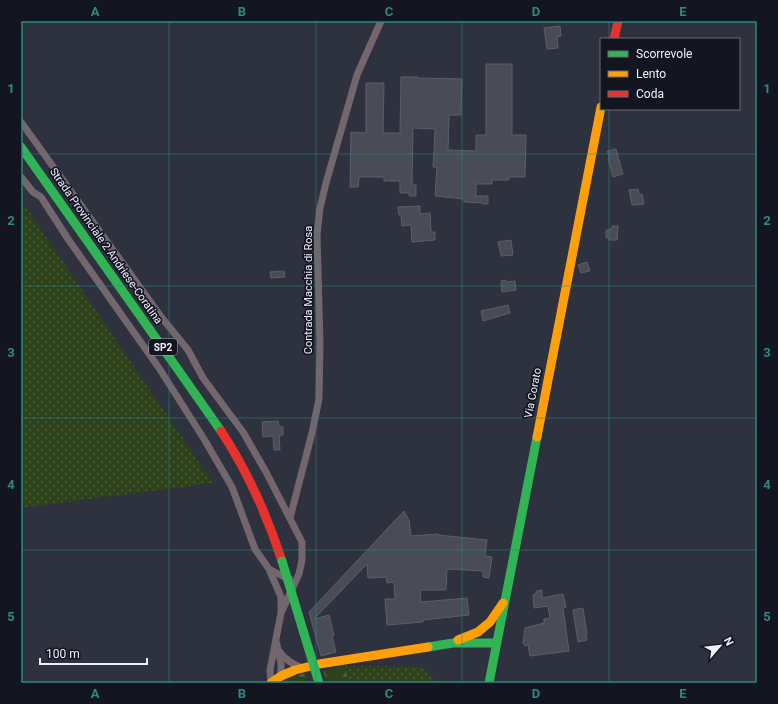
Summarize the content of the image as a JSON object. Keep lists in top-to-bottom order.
{
  "streets": {
    "main road": ["Strada Provinciale 2 Andriese-Coratina", "SP2", "Via Corato"],
    "street": ["Contrada Macchia di Rosa"]
  },
  "legend": ["Scorrevole", "Lento", "Coda"],
  "scale_bar": "100 m",
  "north": "top right",
  "grid": {
    "columns": [
      "A",
      "B",
      "C",
      "D",
      "E"
    ],
    "rows": [
      "1",
      "2",
      "3",
      "4",
      "5"
    ]
  }
}
